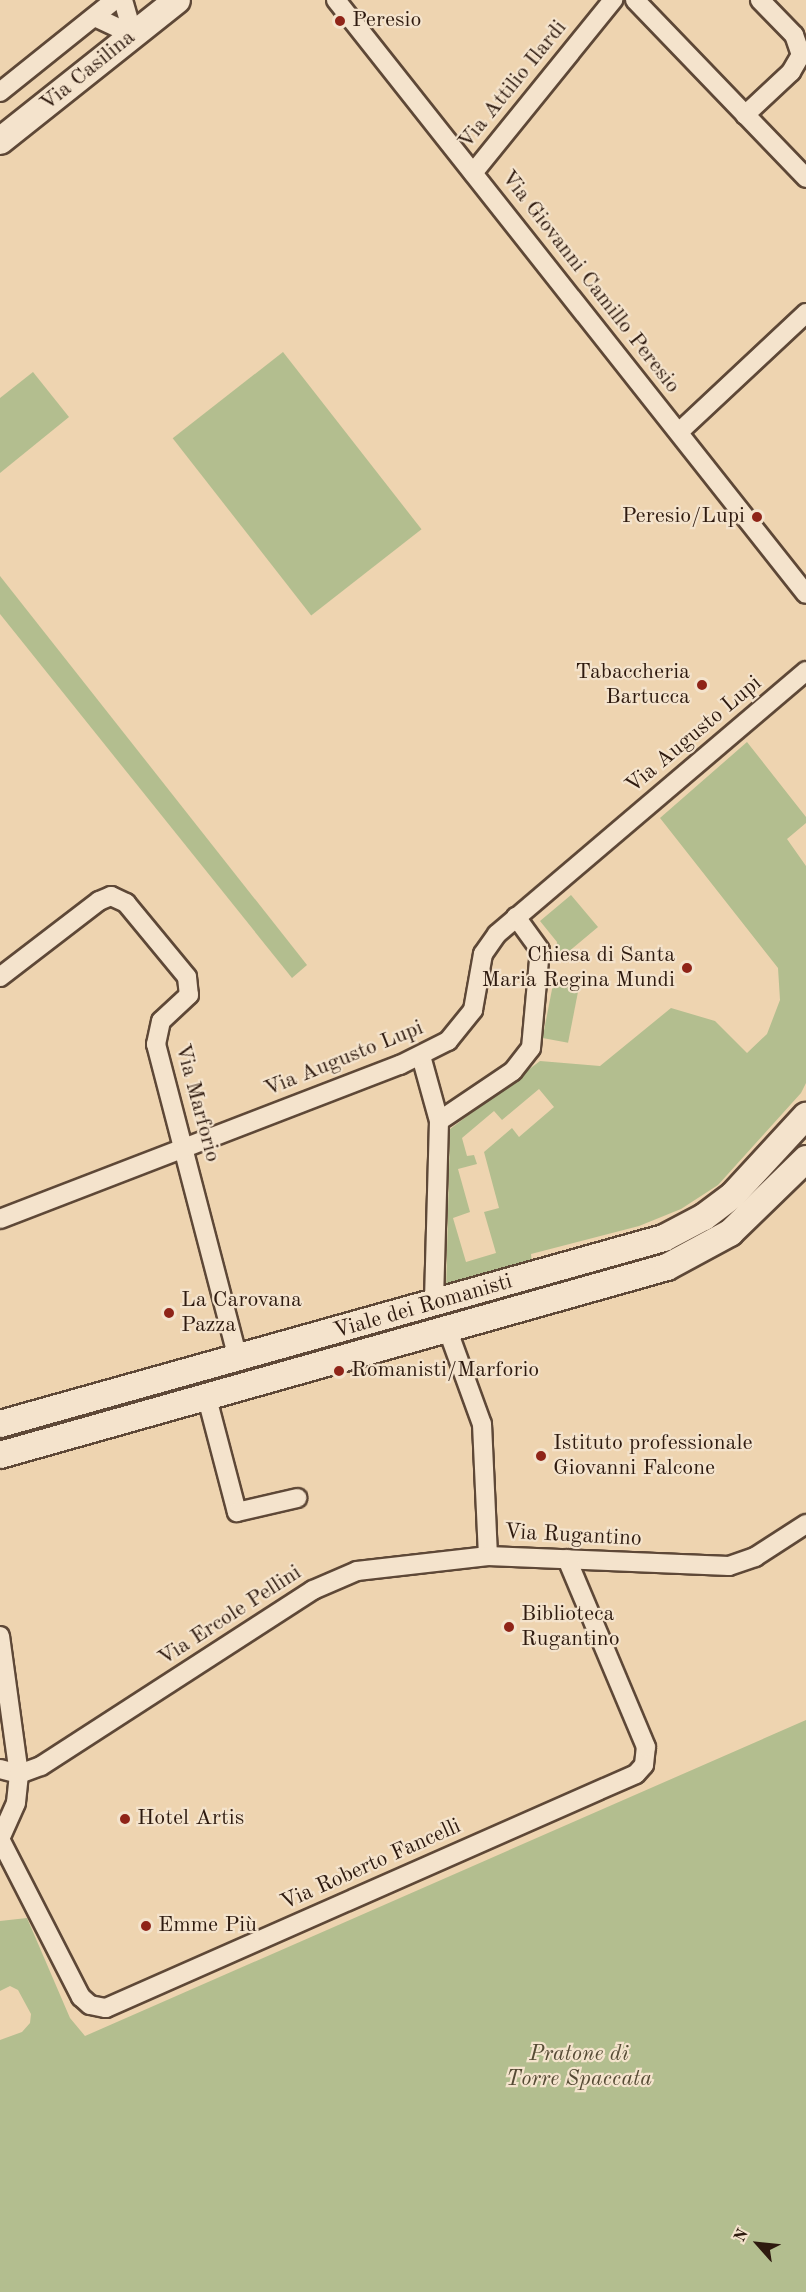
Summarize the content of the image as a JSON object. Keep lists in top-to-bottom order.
{
  "streets": {
    "street": [
      "Via Casilina",
      "Via Attilio Ilardi",
      "Via Giovanni Camillo Peresio",
      "Via Augusto Lupi",
      "Via Marforio",
      "Viale dei Romanisti",
      "Via Rugantino",
      "Via Ercole Pellini",
      "Via Roberto Fancelli"
    ]
  },
  "crossings": [
    ["Via Attilio Ilardi", "Via Giovanni Camillo Peresio"],
    ["Via Augusto Lupi", "Via Marforio"],
    ["Via Marforio", "Viale dei Romanisti"],
    ["Viale dei Romanisti", "Via Rugantino"],
    ["Via Rugantino", "Via Ercole Pellini"],
    ["Via Rugantino", "Via Roberto Fancelli"]
  ],
  "parks": ["Pratone di Torre Spaccata"],
  "places": [
    "Peresio",
    "Peresio/Lupi",
    "Tabaccheria Bartucca",
    "Chiesa di Santa Maria Regina Mundi",
    "La Carovana Pazza",
    "Romanisti/Marforio",
    "Istituto professionale Giovanni Falcone",
    "Biblioteca Rugantino",
    "Hotel Artis",
    "Emme Più"
  ],
  "north": "top left"
}
